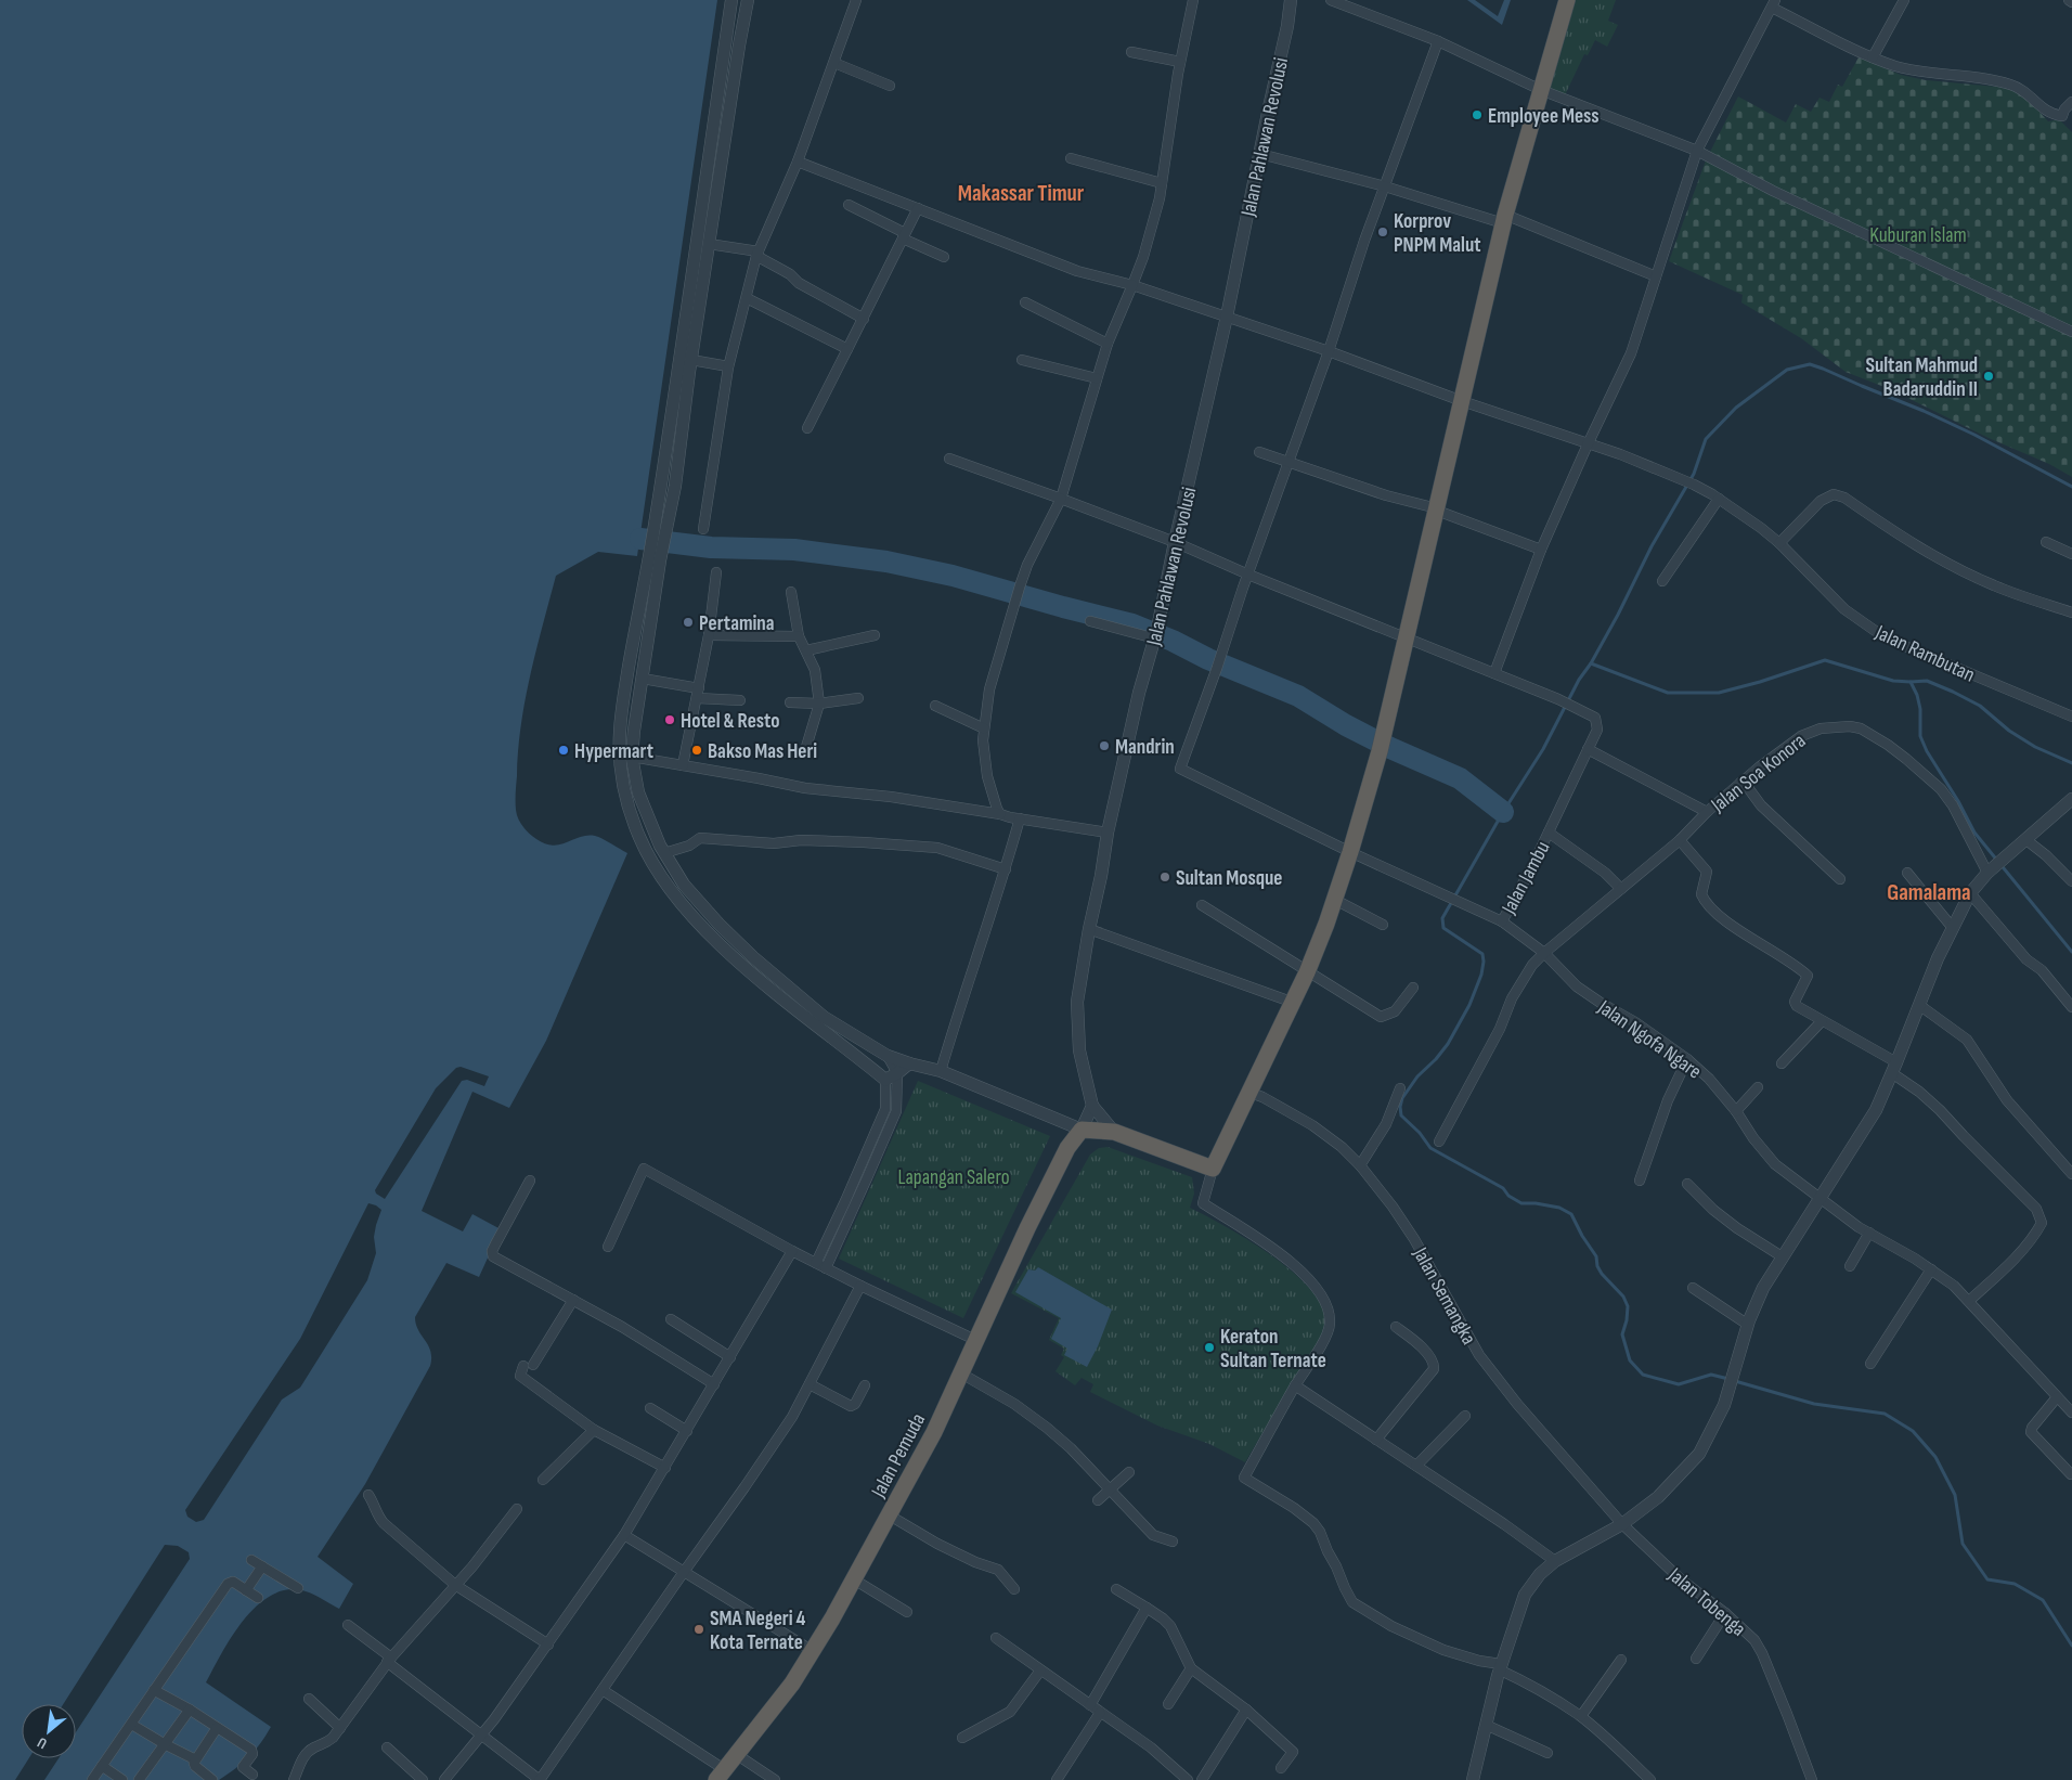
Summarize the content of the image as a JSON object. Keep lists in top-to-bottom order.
{
  "streets": {
    "highway": ["Jalan Pemuda"],
    "street": [
      "Jalan Pahlawan Revolusi",
      "Jalan Rambutan",
      "Jalan Soa Konora",
      "Jalan Jambu",
      "Jalan Ngofa Ngare",
      "Jalan Semangka",
      "Jalan Tobenga"
    ]
  },
  "crossings": [
    ["Jalan Pahlawan Revolusi", "Jalan Rambutan"],
    ["Jalan Soa Konora", "Jalan Ngofa Ngare"],
    ["Jalan Jambu", "Jalan Ngofa Ngare"],
    ["Jalan Semangka", "Jalan Tobenga"]
  ],
  "districts": ["Makassar Timur", "Gamalama"],
  "parks": ["Kuburan Islam", "Lapangan Salero"],
  "places": [
    "Employee Mess",
    "Korprov PNPM Malut",
    "Sultan Mahmud Badaruddin II",
    "Pertamina",
    "Hotel & Resto",
    "Mandrin",
    "Hypermart",
    "Bakso Mas Heri",
    "Sultan Mosque",
    "Keraton Sultan Ternate",
    "SMA Negeri 4 Kota Ternate"
  ],
  "north": "bottom left"
}
